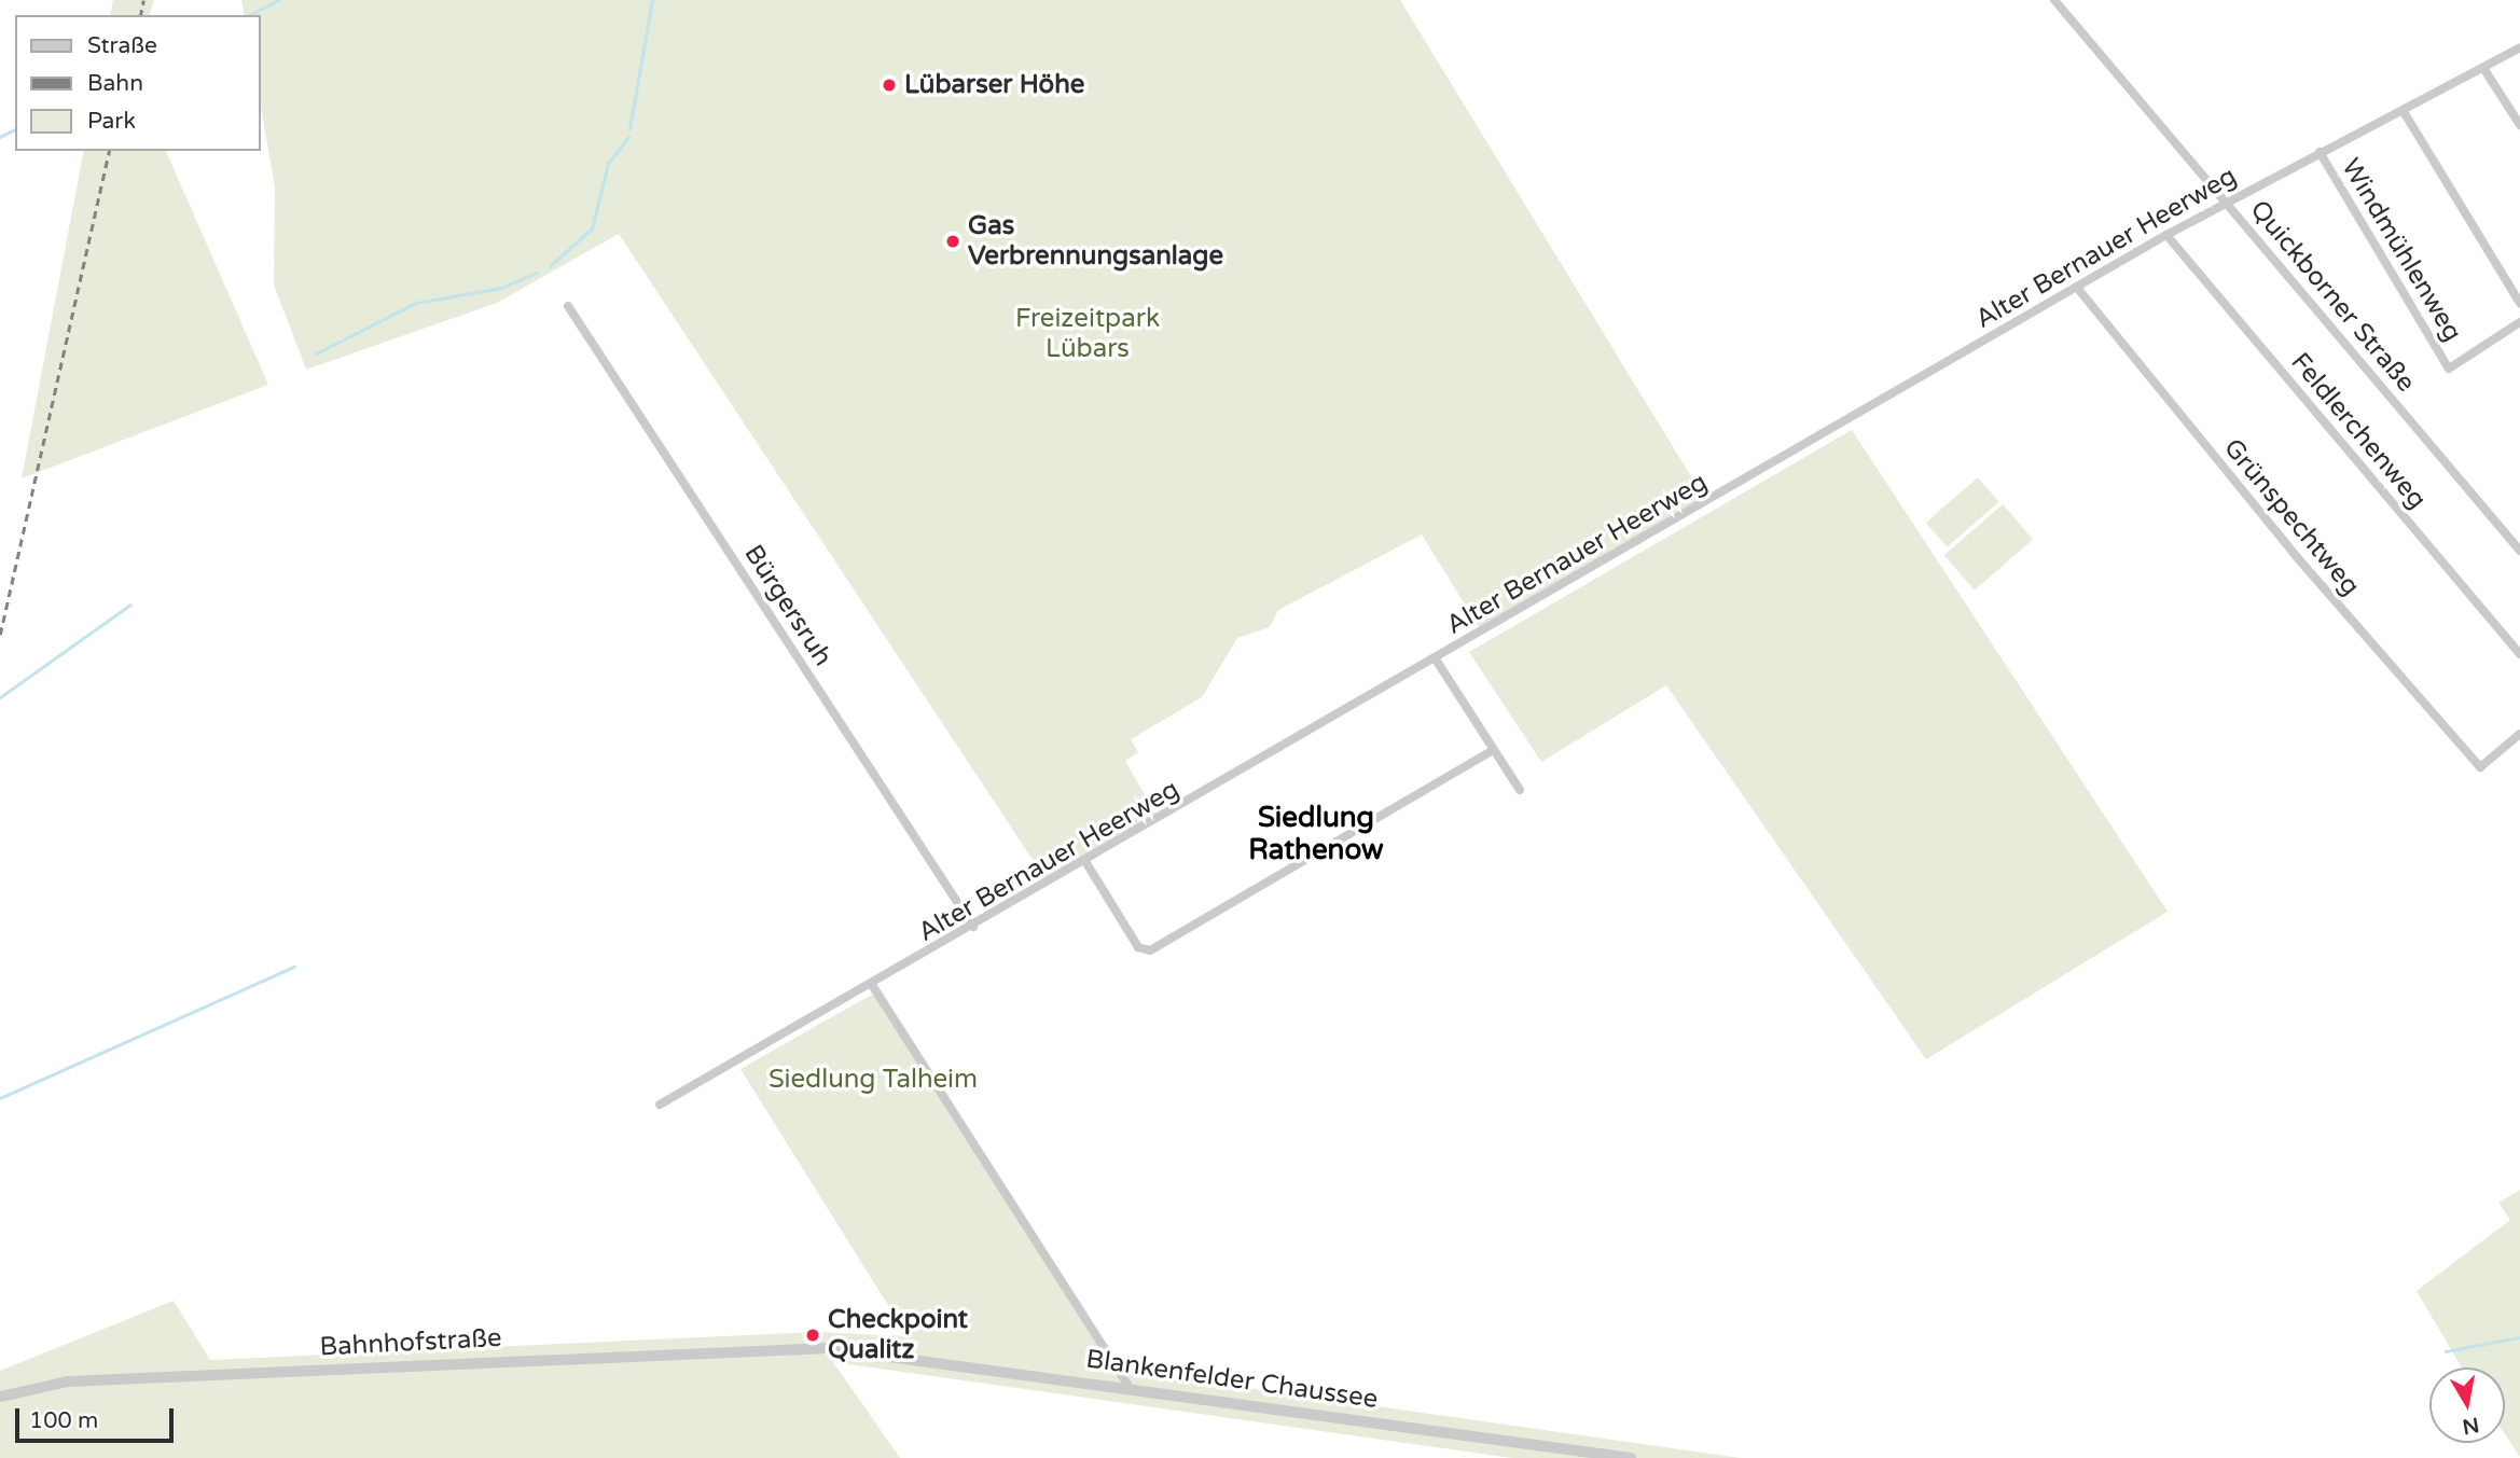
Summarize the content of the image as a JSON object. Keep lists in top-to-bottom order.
{
  "streets": {
    "street": [
      "Alter Bernauer Heerweg",
      "Windmühlenweg",
      "Quickborner Straße",
      "Feldlerchenweg",
      "Grünspechtweg",
      "Bürgersruh",
      "Bahnhofstraße",
      "Blankenfelder Chaussee"
    ]
  },
  "crossings": [
    ["Alter Bernauer Heerweg", "Windmühlenweg"],
    ["Alter Bernauer Heerweg", "Quickborner Straße"],
    ["Alter Bernauer Heerweg", "Feldlerchenweg"],
    ["Alter Bernauer Heerweg", "Grünspechtweg"],
    ["Alter Bernauer Heerweg", "Bürgersruh"],
    ["Bahnhofstraße", "Blankenfelder Chaussee"]
  ],
  "districts": ["Siedlung Rathenow"],
  "parks": ["Freizeitpark Lübars", "Siedlung Talheim"],
  "places": ["Lübarser Höhe", "Gas Verbrennungsanlage", "Checkpoint Qualitz"],
  "legend": ["Straße", "Bahn", "Park"],
  "scale_bar": "100 m",
  "north": "bottom"
}
